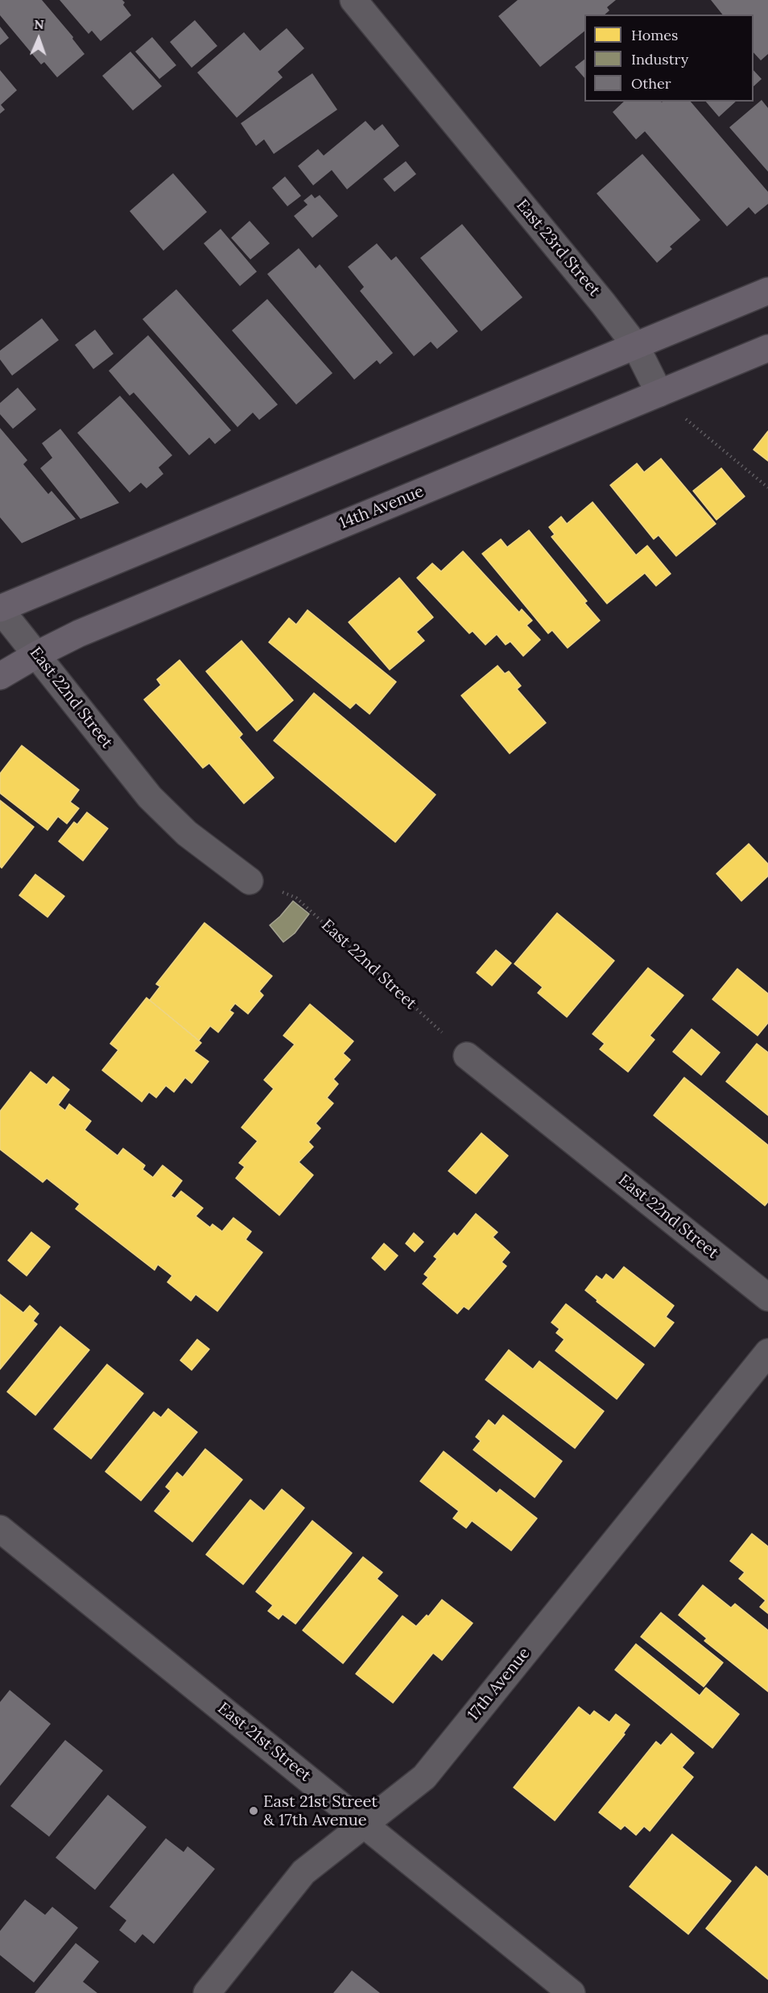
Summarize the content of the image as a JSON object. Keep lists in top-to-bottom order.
{
  "streets": {
    "main road": ["14th Avenue"],
    "street": [
      "East 23rd Street",
      "East 22nd Street",
      "17th Avenue",
      "East 21st Street"
    ]
  },
  "crossings": [
    ["East 23rd Street", "14th Avenue"],
    ["14th Avenue", "East 22nd Street"],
    ["17th Avenue", "East 21st Street"]
  ],
  "places": ["East 21st Street & 17th Avenue"],
  "legend": ["Homes", "Industry", "Other"],
  "north": "top"
}
